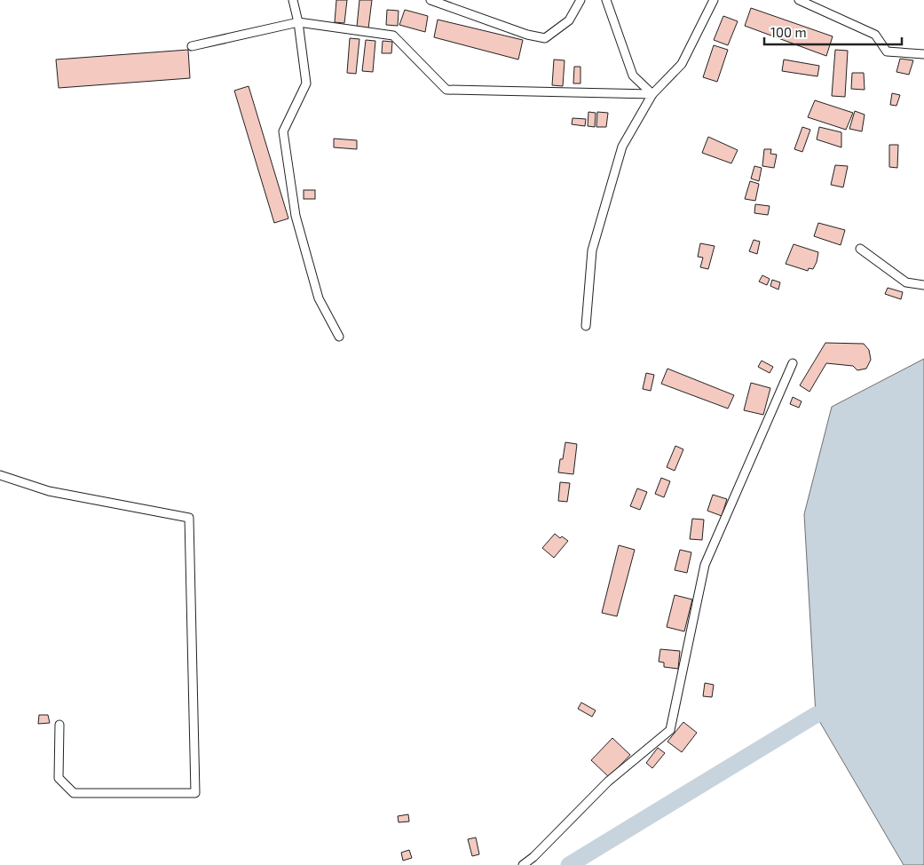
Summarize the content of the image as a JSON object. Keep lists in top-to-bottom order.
{
  "scale_bar": "100 m"
}
